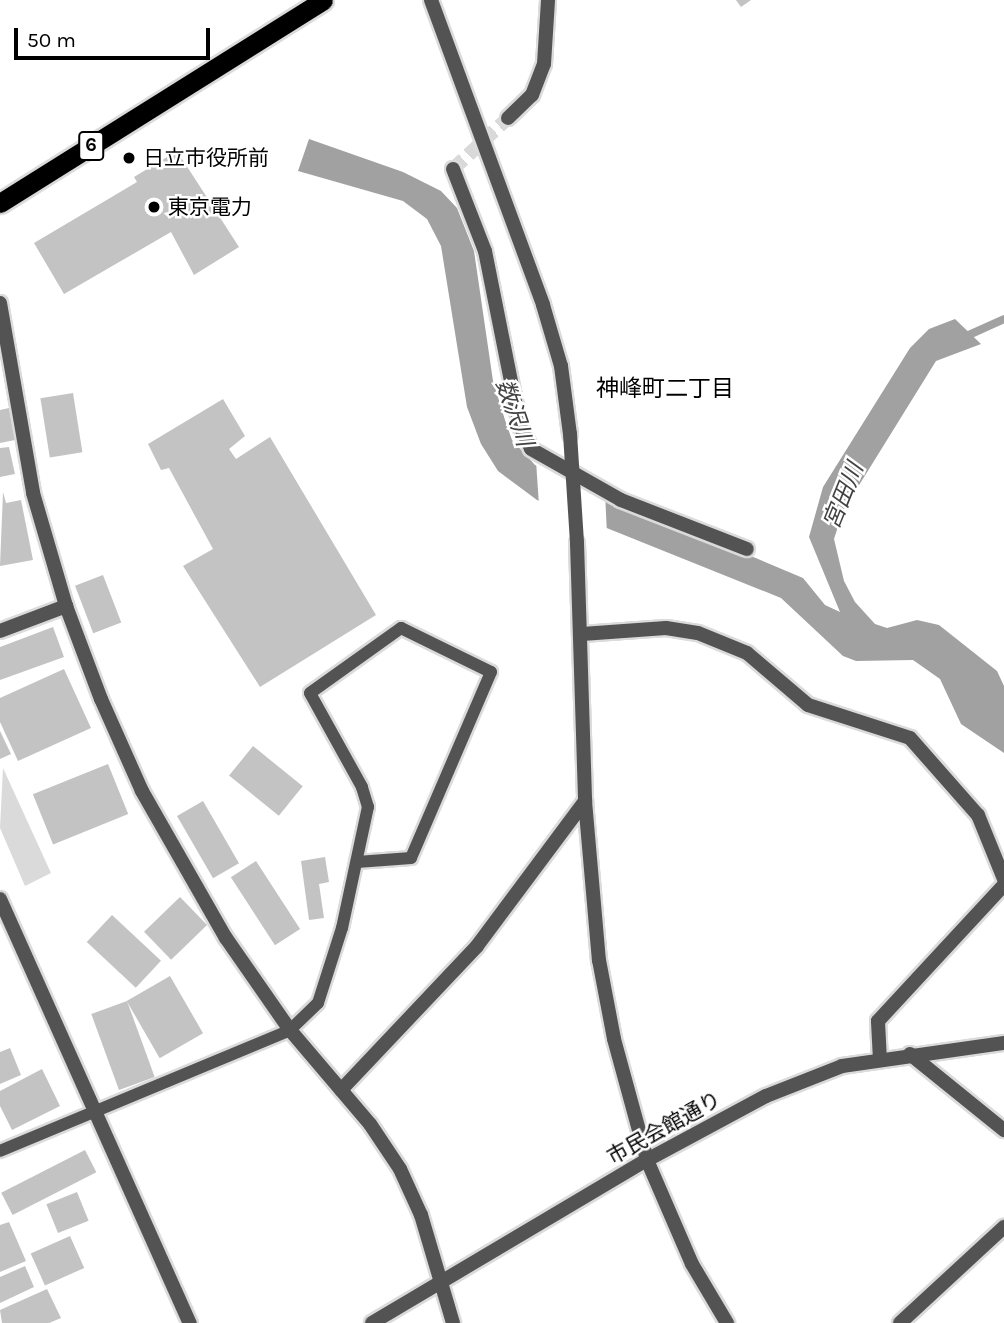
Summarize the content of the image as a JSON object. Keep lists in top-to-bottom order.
{
  "streets": {
    "highway": ["6"],
    "street": ["市民会館通り"]
  },
  "districts": ["神峰町二丁目"],
  "water": ["数沢川", "宮田川"],
  "places": ["日立市役所前", "東京電力"],
  "scale_bar": "50 m"
}
